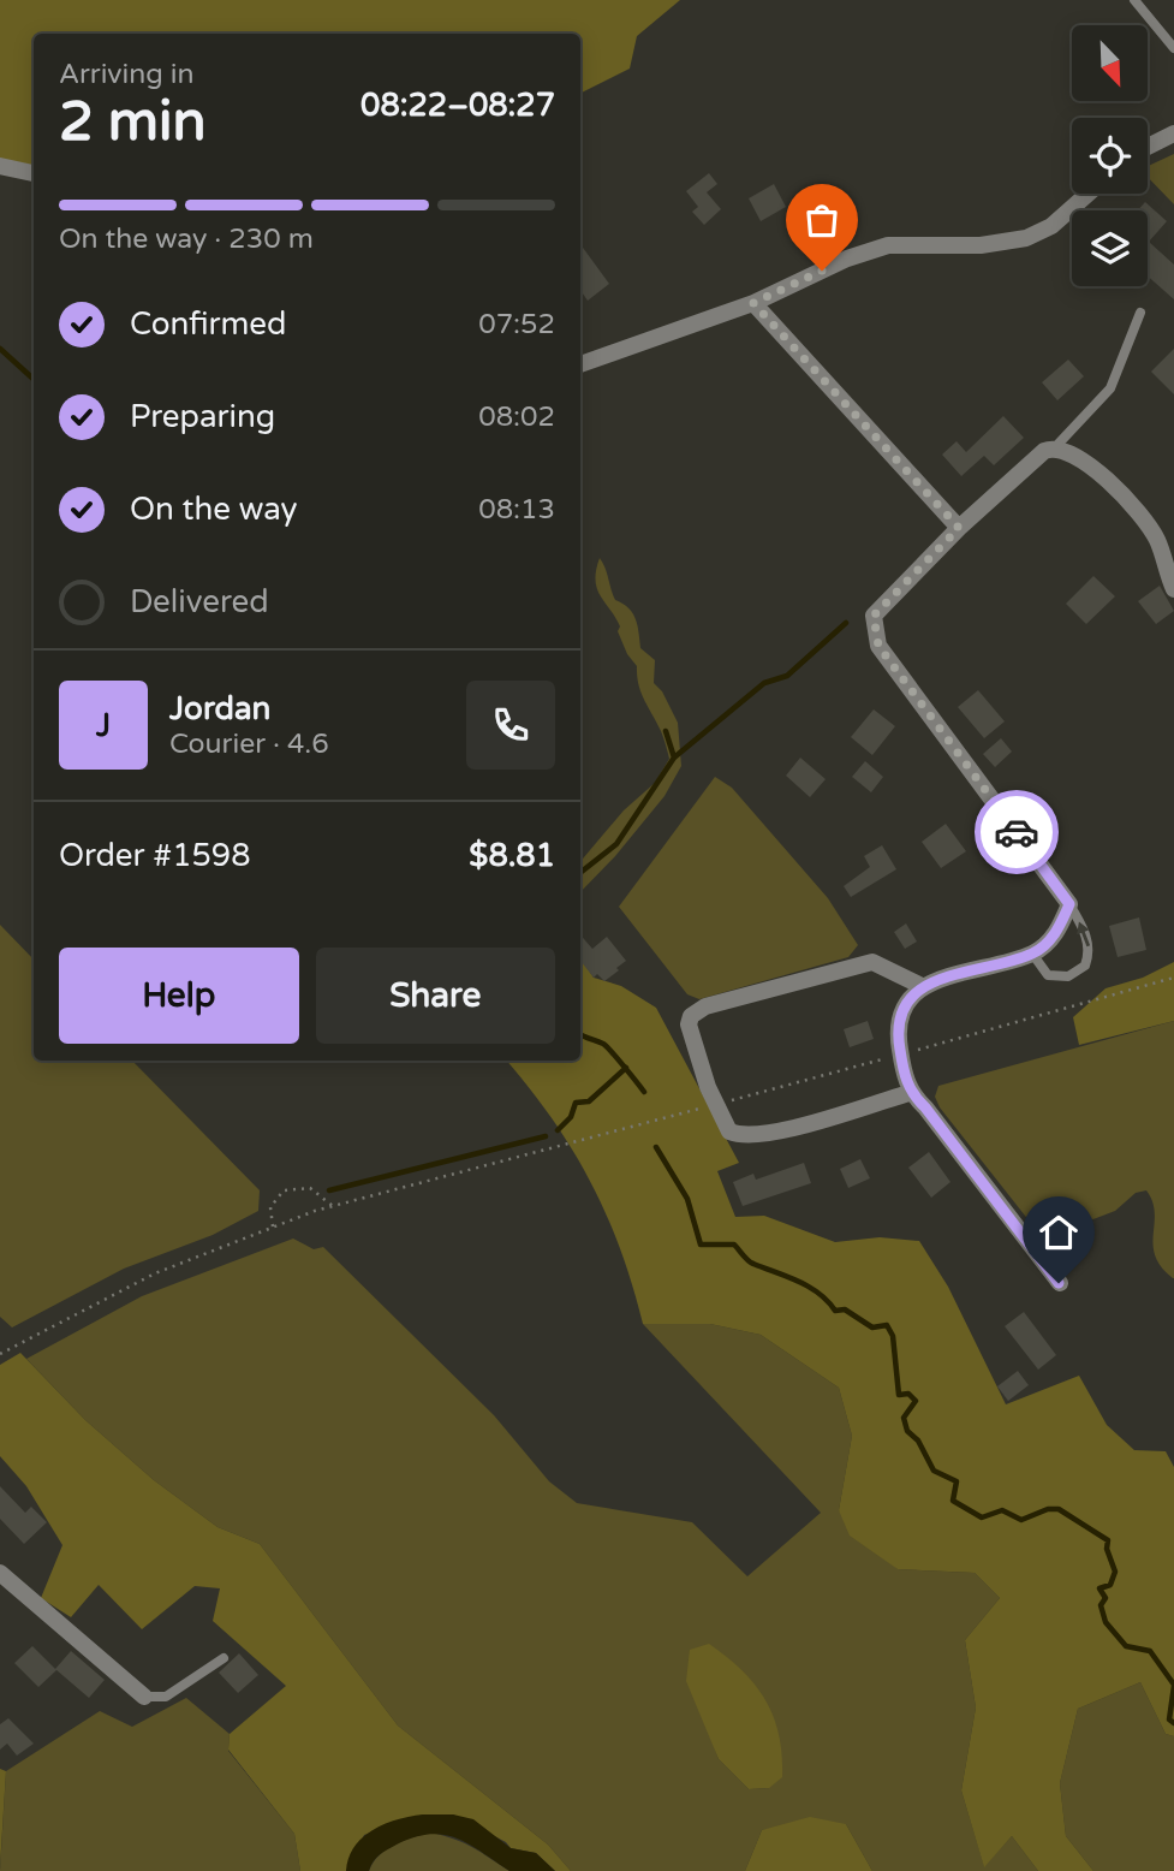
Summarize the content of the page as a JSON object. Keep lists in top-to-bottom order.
{
  "north": "bottom right",
  "page": {
    "heading": ["2 min", "Arriving in", "08:22–08:27"],
    "panel": [
      "Jordan",
      "Courier · 4.6",
      "Order #1598",
      "$8.81"
    ],
    "bar": "On the way · 230 m",
    "list": [
      ["Confirmed", "07:52"],
      ["Preparing", "08:02"],
      ["On the way", "08:13"],
      "Delivered"
    ],
    "round": "J",
    "buttons": ["Help", "Share"]
  }
}
